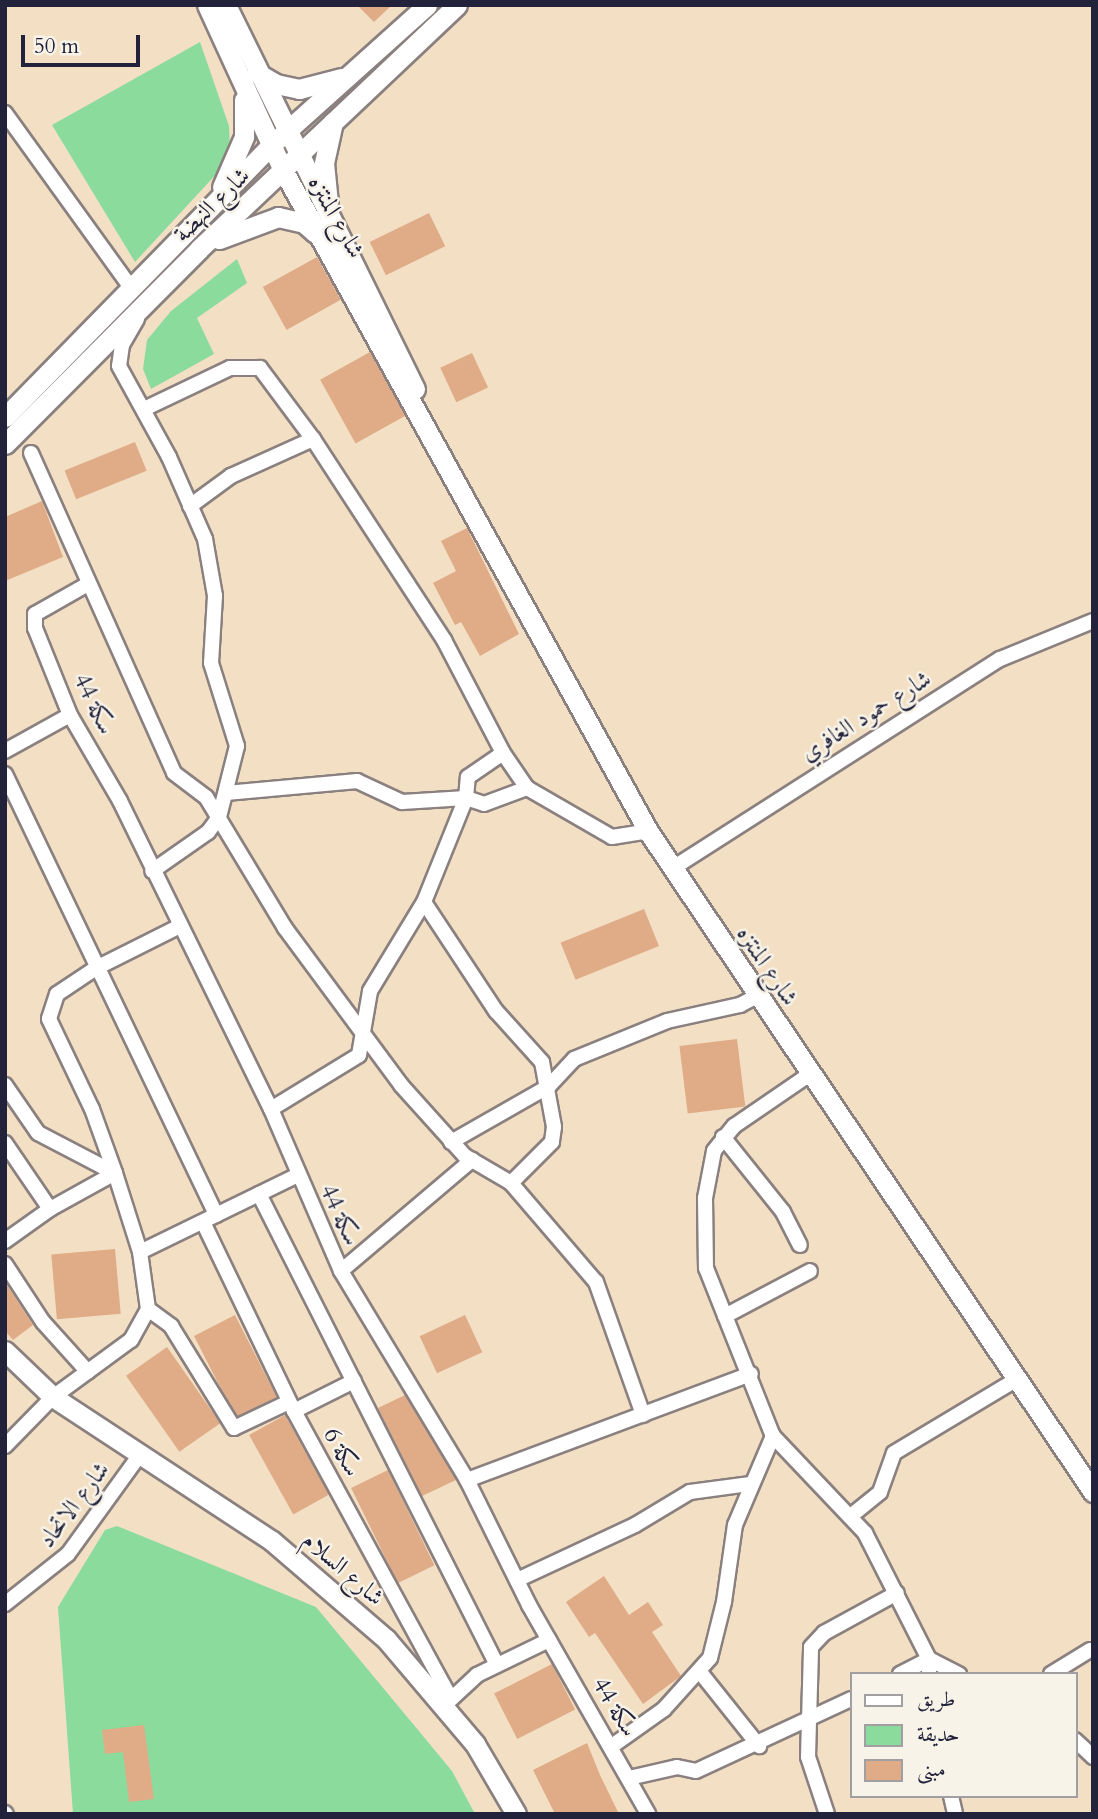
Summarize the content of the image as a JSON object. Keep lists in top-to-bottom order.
{
  "streets": {
    "street": [
      "شارع النهضة",
      "شارع المنتزه",
      "سكة 44",
      "شارع حمود الغافري",
      "سكة 6",
      "شارع الاتحاد",
      "شارع السلام"
    ]
  },
  "crossings": [
    ["شارع النهضة", "شارع المنتزه"],
    ["شارع المنتزه", "شارع حمود الغافري"],
    ["سكة 6", "شارع السلام"],
    ["شارع الاتحاد", "شارع السلام"]
  ],
  "legend": ["طريق", "حديقة", "مبنى"],
  "scale_bar": "50 m"
}
